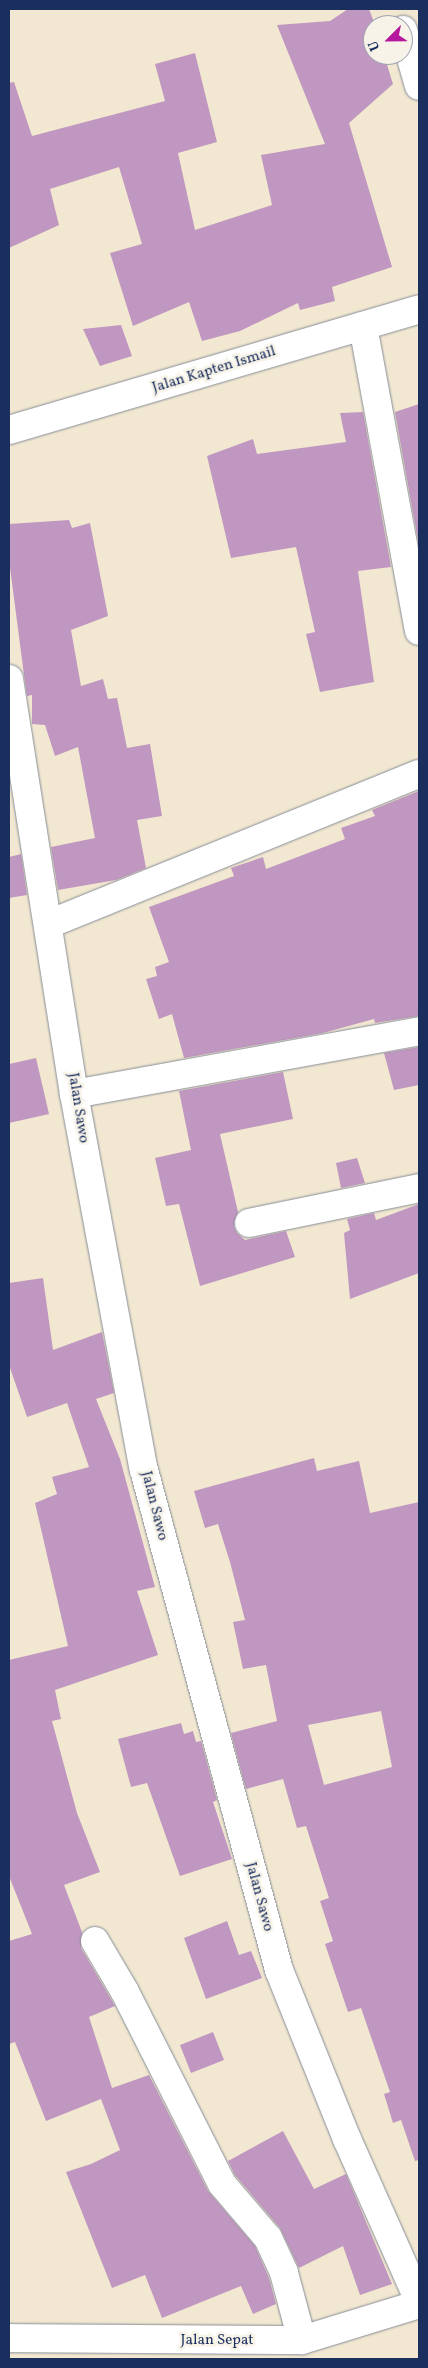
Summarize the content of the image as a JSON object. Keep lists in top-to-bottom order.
{
  "streets": {
    "street": ["Jalan Kapten Ismail", "Jalan Sawo", "Jalan Sepat"]
  },
  "crossings": [
    ["Jalan Sawo", "Jalan Sepat"]
  ],
  "north": "bottom left"
}
